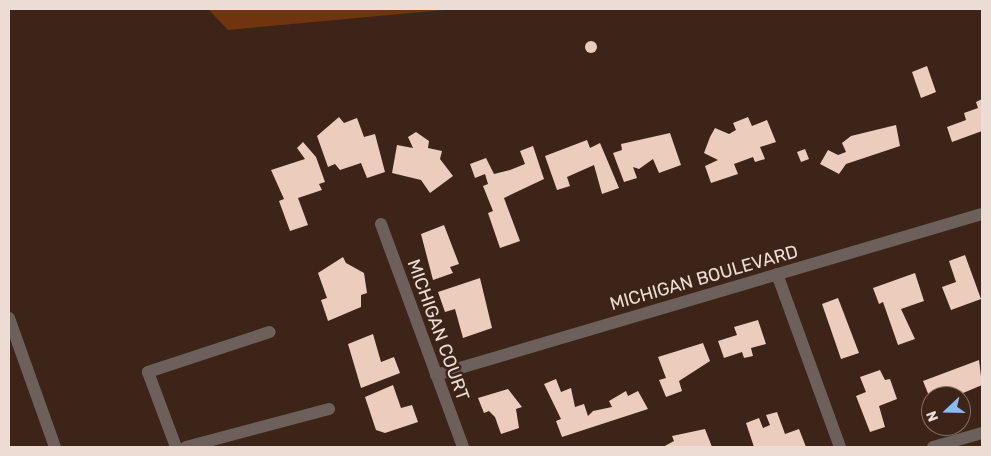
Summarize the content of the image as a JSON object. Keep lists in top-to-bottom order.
{
  "streets": {
    "street": ["MICHIGAN BOULEVARD", "MICHIGAN COURT"]
  },
  "crossings": [
    ["MICHIGAN BOULEVARD", "MICHIGAN COURT"]
  ],
  "north": "left"
}
